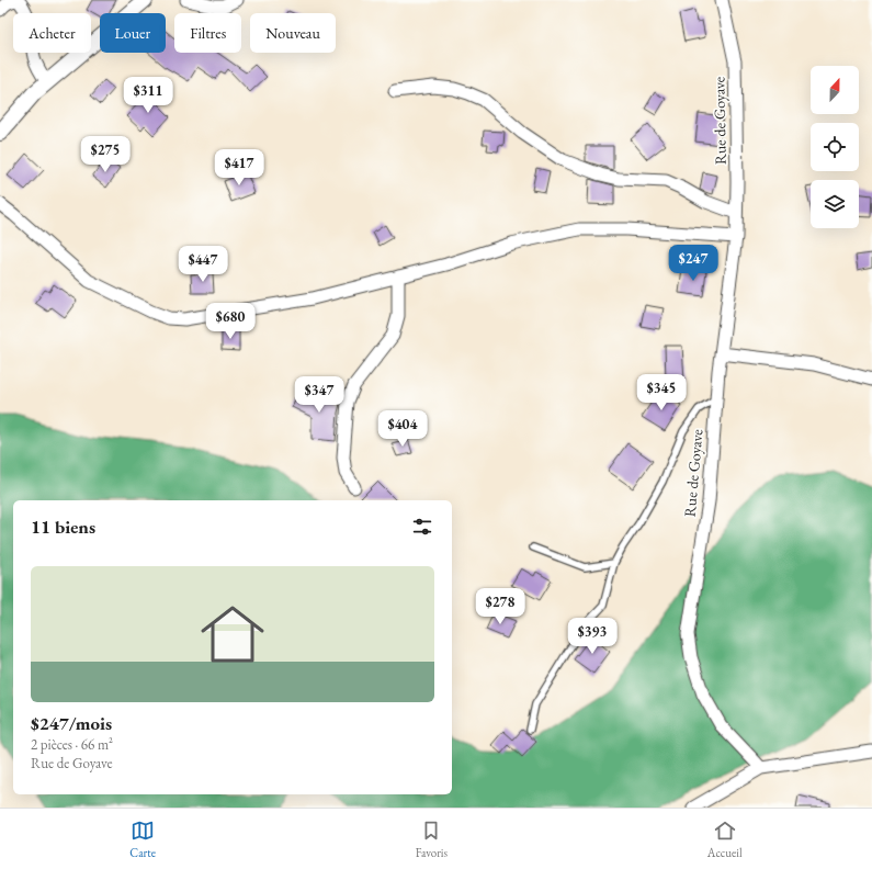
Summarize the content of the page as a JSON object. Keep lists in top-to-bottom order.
{
  "streets": {
    "street": ["Rue de Goyave"]
  },
  "north": "top",
  "page": {
    "chip": [
      "Acheter",
      "Louer",
      "Filtres",
      "Nouveau"
    ],
    "price": [
      "$311",
      "$275",
      "$417",
      "$247",
      "$447",
      "$680",
      "$345",
      "$347",
      "$404",
      "$278",
      "$393"
    ],
    "heading": "11 biens",
    "list": [
      {
        "name": "$247/mois",
        "note": "2 pièces · 66 m² · Rue de Goyave"
      }
    ],
    "tabs": ["Carte", "Favoris", "Accueil"]
  }
}
